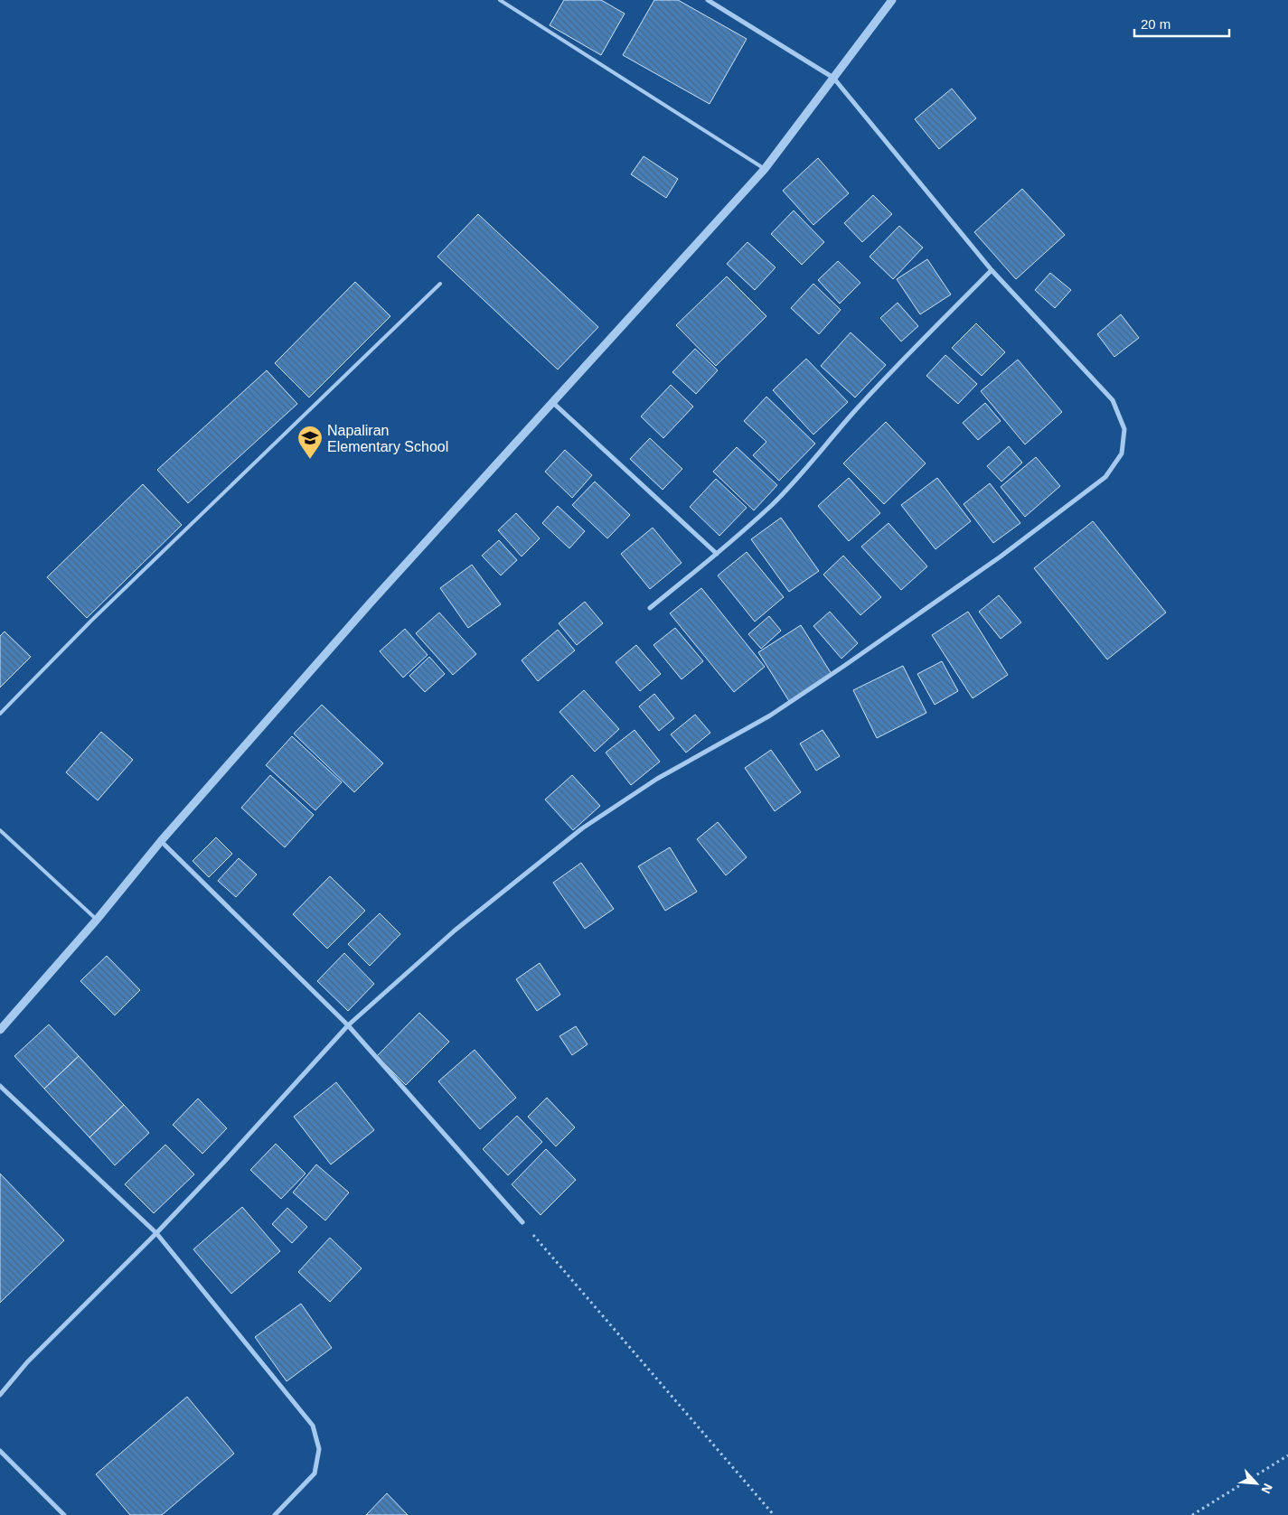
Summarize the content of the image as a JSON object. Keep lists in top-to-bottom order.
{
  "places": {
    "school or university": ["Napaliran Elementary School"]
  },
  "scale_bar": "20 m",
  "north": "bottom right"
}
